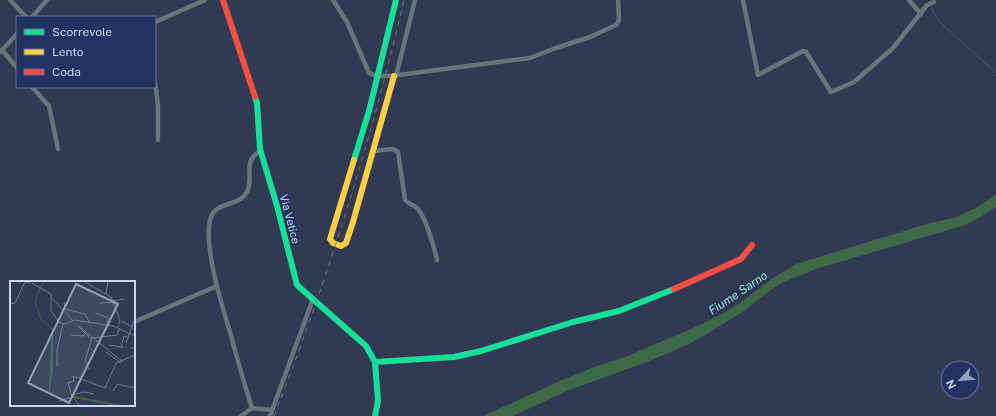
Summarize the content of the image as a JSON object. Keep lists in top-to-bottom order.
{
  "streets": {
    "street": ["Via Vetice"]
  },
  "water": ["Fiume Sarno"],
  "legend": ["Scorrevole", "Lento", "Coda"],
  "north": "bottom left"
}
